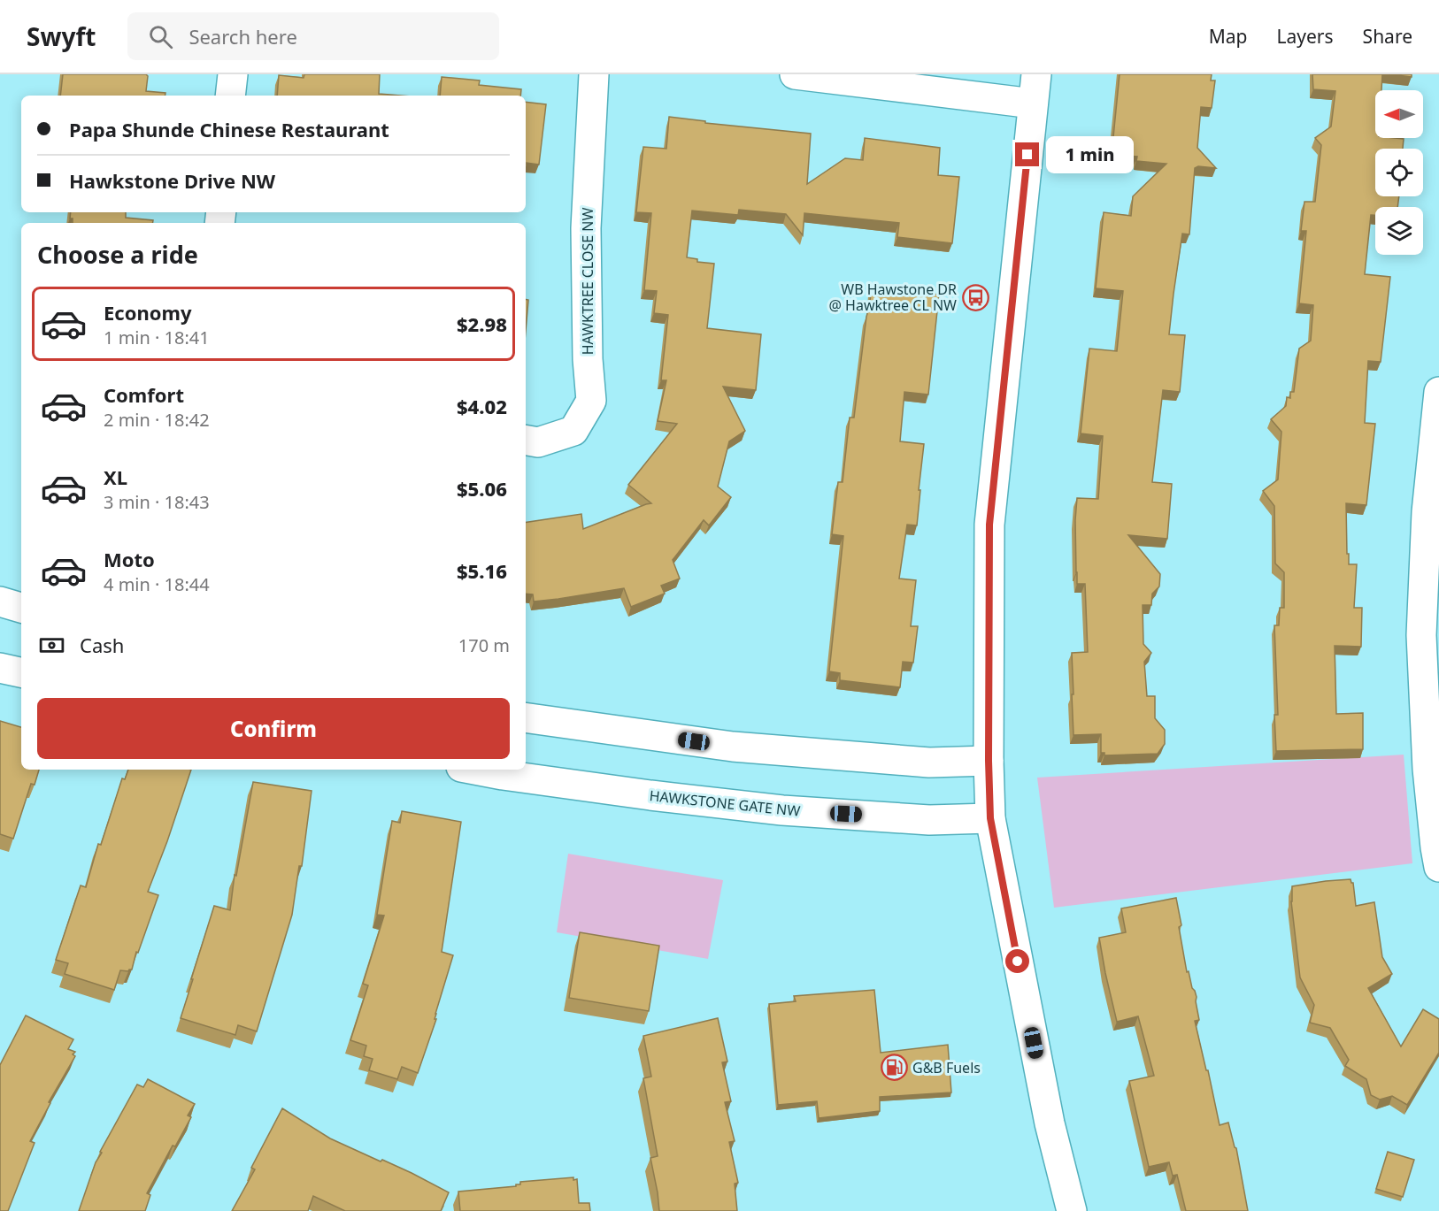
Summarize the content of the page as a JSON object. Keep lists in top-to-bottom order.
{
  "streets": {
    "street": ["HAWKTREE CLOSE NW", "HAWKSTONE GATE NW"]
  },
  "places": {
    "bus stop": ["WB Hawstone DR @ Hawktree CL NW"],
    "fuel station": ["G&B Fuels"]
  },
  "north": "left",
  "page": {
    "header": "Swyft",
    "search": "Search here",
    "nav": ["Map", "Layers", "Share"],
    "banner": ["Papa Shunde Chinese Restaurant", "Hawkstone Drive NW"],
    "bubble": "1 min",
    "heading": "Choose a ride",
    "list": [
      {
        "name": "Economy",
        "note": "1 min · 18:41",
        "value": "$2.98"
      },
      {
        "name": "Comfort",
        "note": "2 min · 18:42",
        "value": "$4.02"
      },
      {
        "name": "XL",
        "note": "3 min · 18:43",
        "value": "$5.06"
      },
      {
        "name": "Moto",
        "note": "4 min · 18:44",
        "value": "$5.16"
      }
    ],
    "pay": ["Cash", "170 m"],
    "buttons": "Confirm"
  }
}
